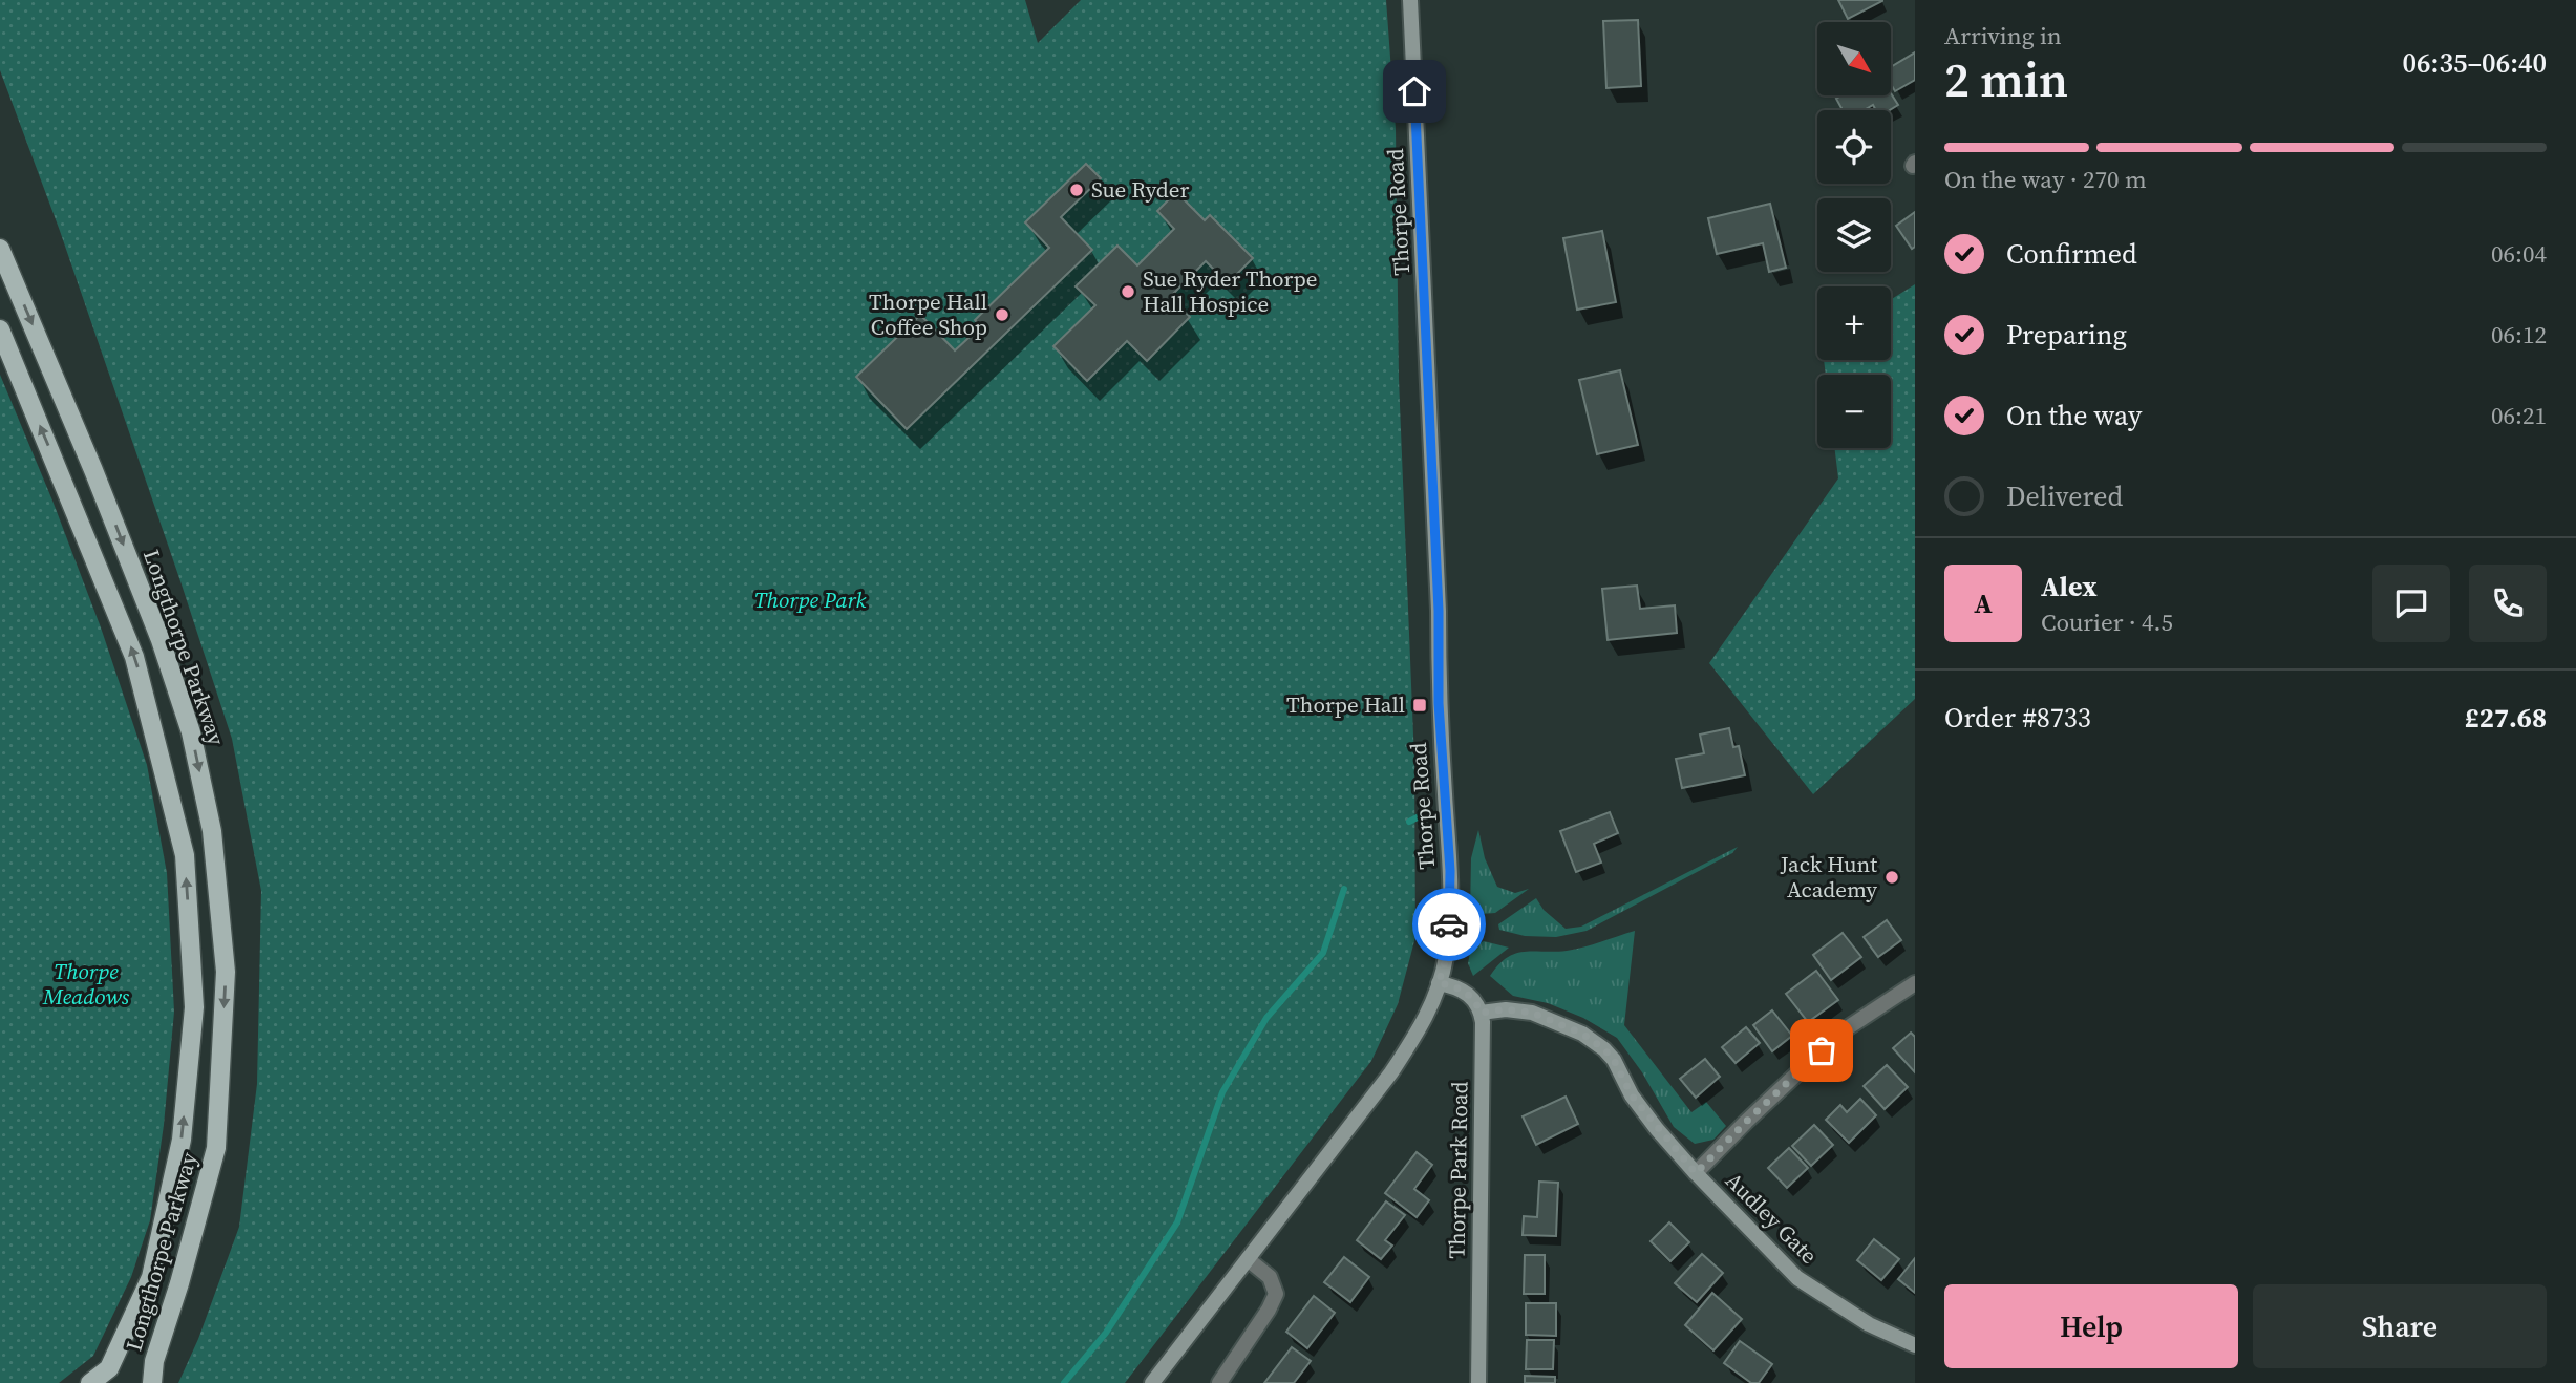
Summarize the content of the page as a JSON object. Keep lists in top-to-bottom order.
{
  "streets": {
    "main road": ["Longthorpe Parkway"],
    "street": ["Thorpe Road", "Thorpe Park Road", "Audley Gate"]
  },
  "crossings": [
    ["Thorpe Park Road", "Audley Gate"]
  ],
  "parks": ["Thorpe Park", "Thorpe Meadows"],
  "places": {
    "other": [
      "Sue Ryder",
      "Sue Ryder Thorpe Hall Hospice",
      "Thorpe Hall Coffee Shop",
      "Jack Hunt Academy"
    ],
    "transit": ["Thorpe Hall"]
  },
  "north": "bottom right",
  "page": {
    "heading": ["2 min", "Arriving in", "06:35–06:40"],
    "panel": [
      "Alex",
      "Courier · 4.5",
      "Order #8733",
      "£27.68"
    ],
    "map_buttons": ["+", "−"],
    "bar": "On the way · 270 m",
    "list": [
      ["Confirmed", "06:04"],
      ["Preparing", "06:12"],
      ["On the way", "06:21"],
      "Delivered"
    ],
    "round": "A",
    "buttons": ["Help", "Share"]
  }
}
